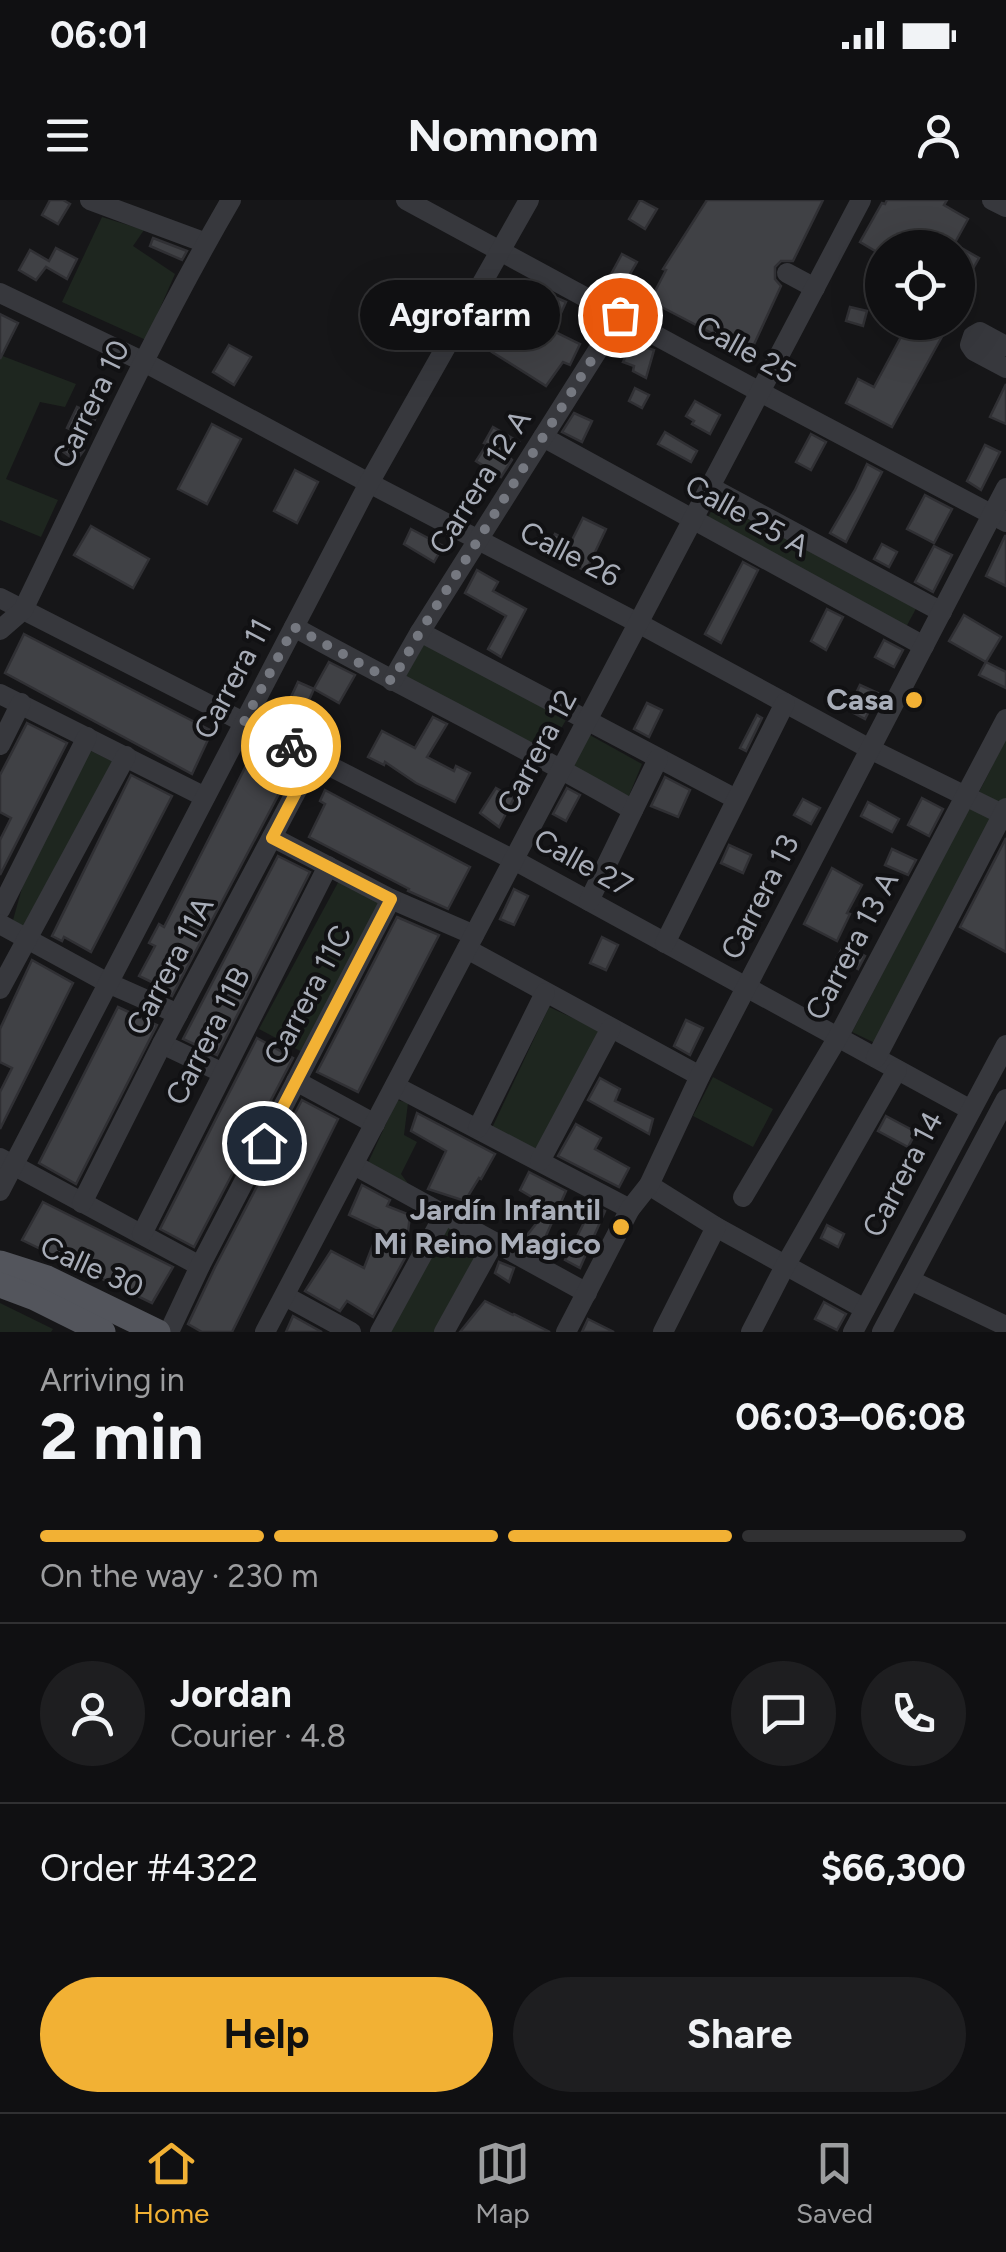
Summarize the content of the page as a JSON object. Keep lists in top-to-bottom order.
{
  "streets": {
    "main road": ["Calle 30"],
    "street": [
      "Calle 25",
      "Carrera 10",
      "Carrera 12 A",
      "Calle 25 A",
      "Calle 26",
      "Carrera 11",
      "Carrera 12",
      "Calle 27",
      "Carrera 13",
      "Carrera 13 A",
      "Carrera 11A",
      "Carrera 11C",
      "Carrera 11B",
      "Carrera 14"
    ]
  },
  "crossings": [
    ["Calle 25", "Carrera 12 A"],
    ["Calle 25", "Carrera 11"],
    ["Calle 25", "Carrera 12"],
    ["Calle 25", "Carrera 13"],
    ["Carrera 10", "Calle 26"],
    ["Carrera 10", "Calle 27"],
    ["Carrera 12 A", "Calle 25 A"],
    ["Carrera 12 A", "Calle 26"],
    ["Calle 25 A", "Carrera 12"],
    ["Calle 25 A", "Carrera 13"],
    ["Calle 26", "Carrera 11"],
    ["Calle 26", "Carrera 12"],
    ["Calle 26", "Carrera 13"],
    ["Calle 26", "Carrera 13 A"],
    ["Carrera 11", "Calle 27"],
    ["Carrera 12", "Calle 27"],
    ["Calle 27", "Carrera 13"],
    ["Calle 27", "Carrera 13 A"],
    ["Calle 27", "Carrera 11A"],
    ["Calle 27", "Carrera 14"]
  ],
  "places": ["Agrofarm", "Casa", "Jardín Infantil Mi Reino Magico"],
  "page": {
    "status": "06:01",
    "header": "Nomnom",
    "bubble": "Agrofarm",
    "heading": ["2 min", "Arriving in", "06:03–06:08"],
    "panel": [
      "Jordan",
      "Courier · 4.8",
      "Order #4322",
      "$66,300"
    ],
    "bar": "On the way · 230 m",
    "buttons": ["Help", "Share"],
    "tabs": ["Home", "Map", "Saved"]
  }
}
